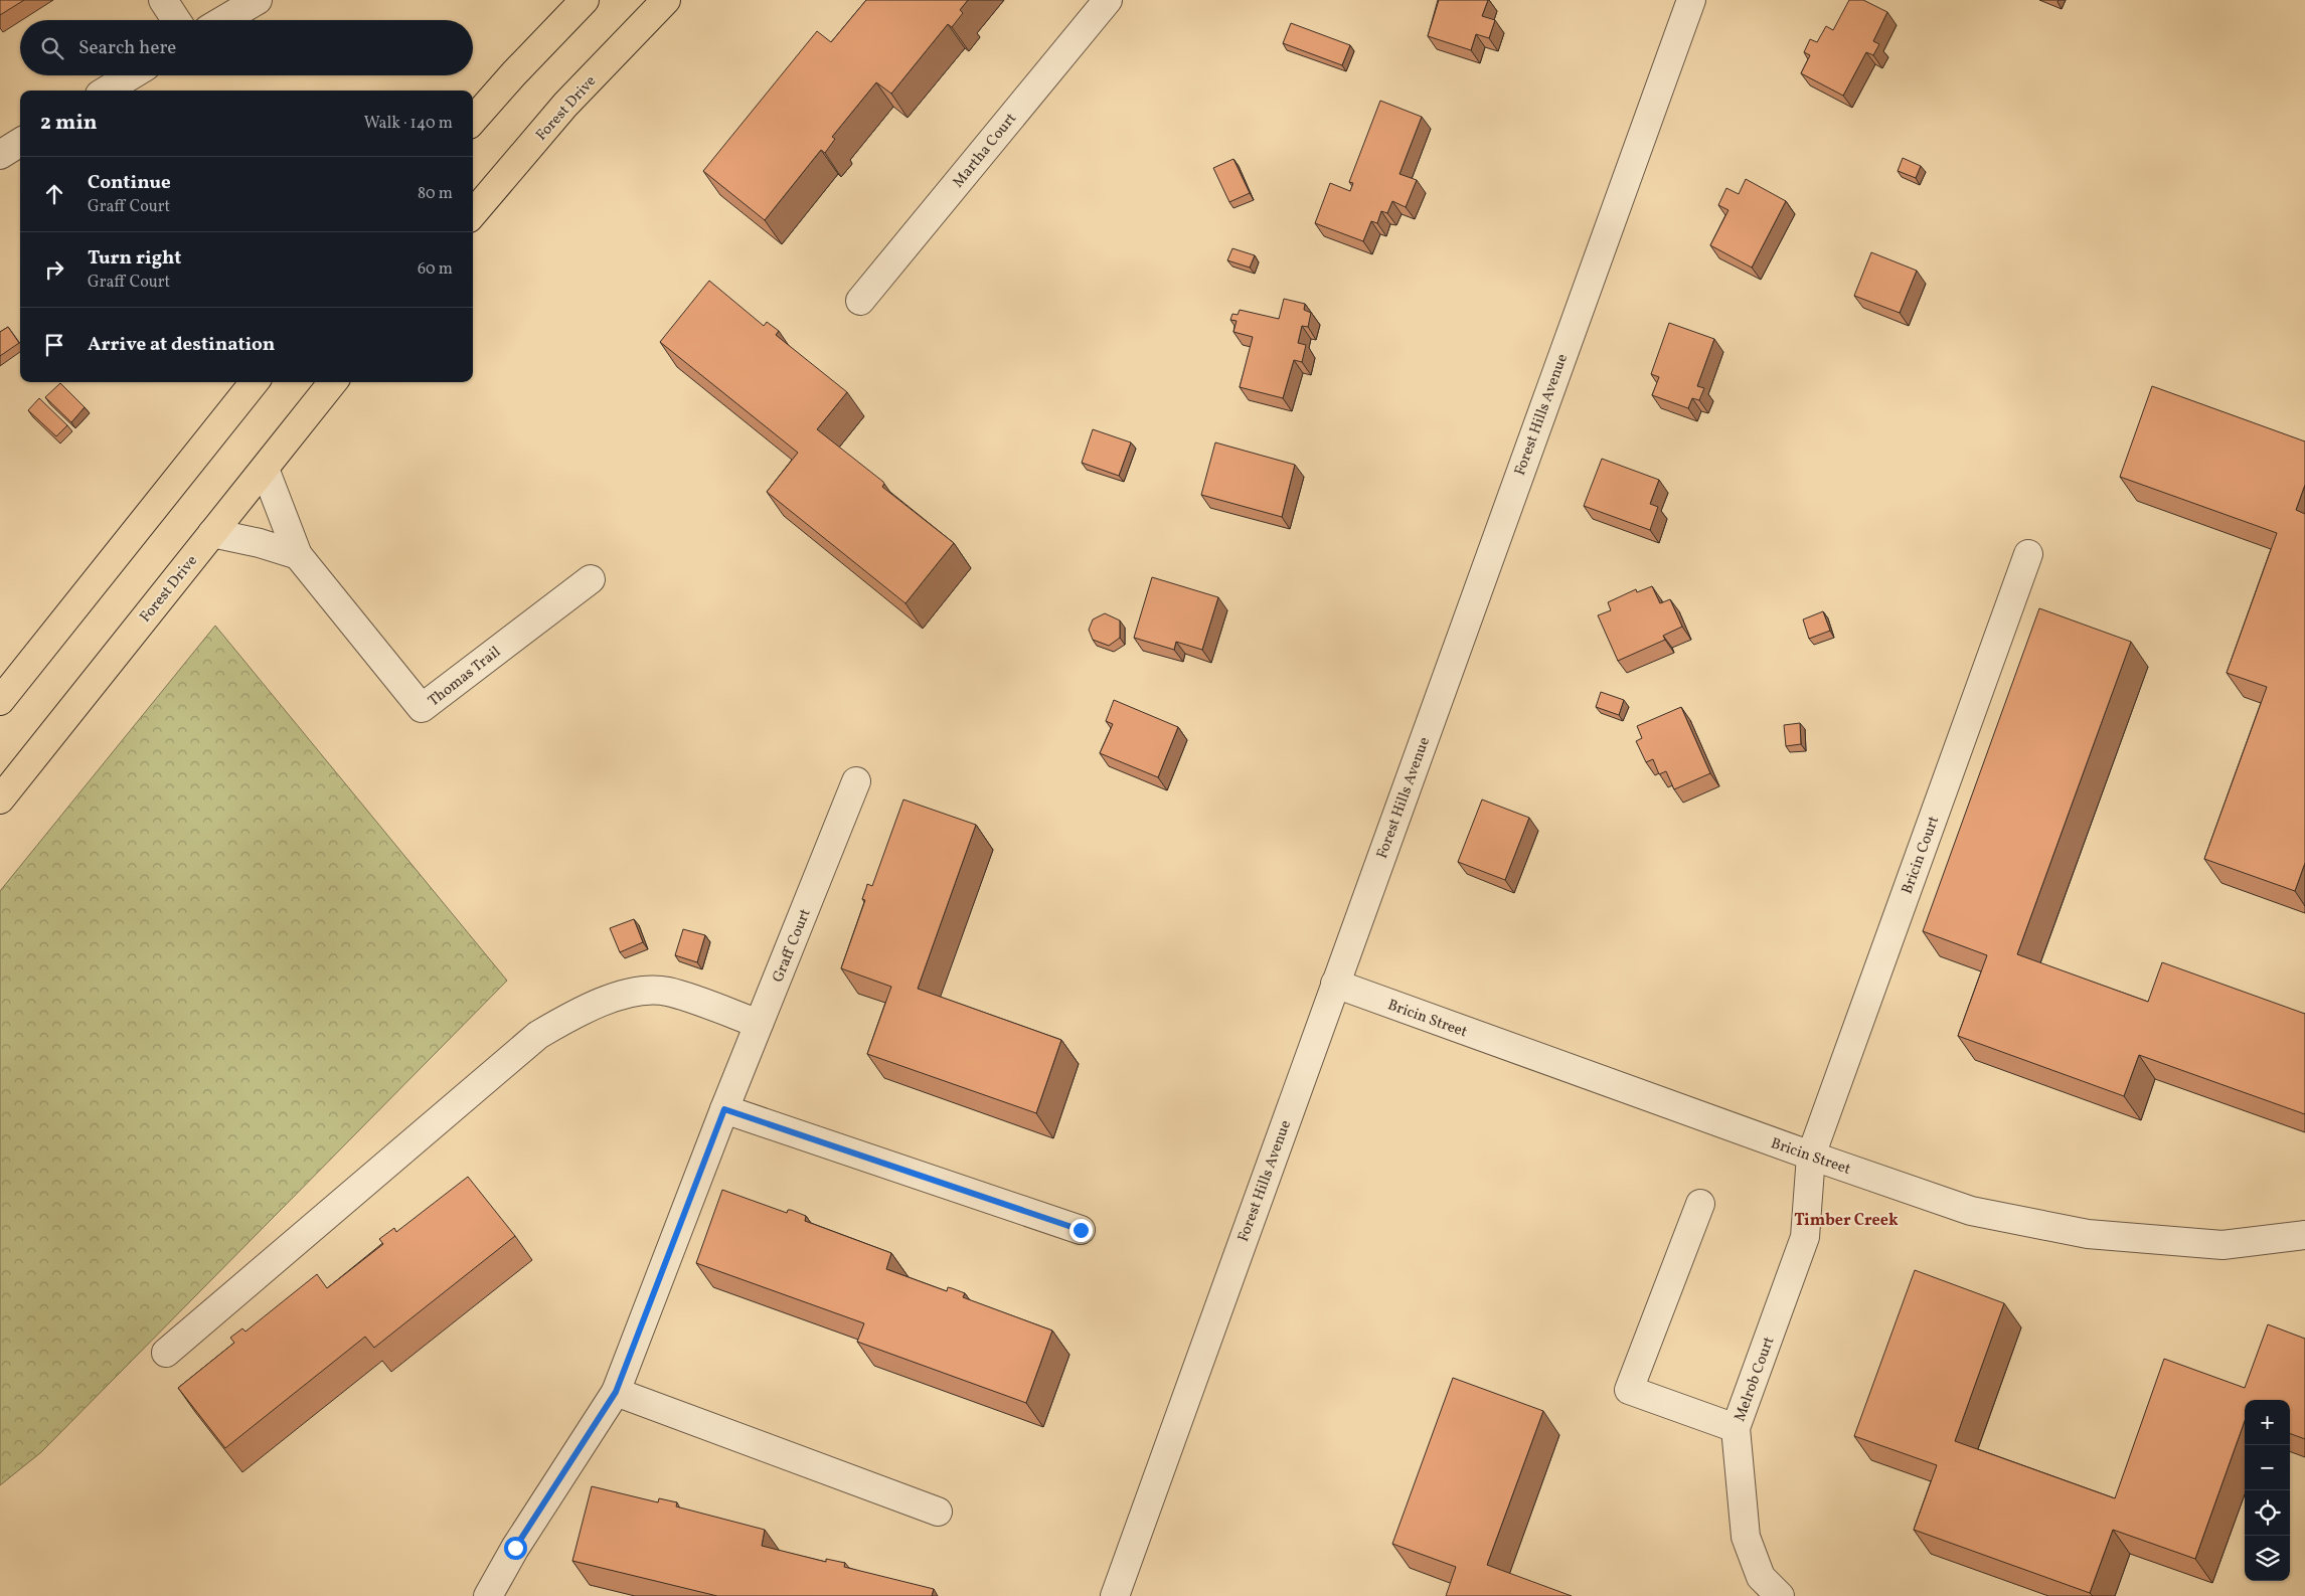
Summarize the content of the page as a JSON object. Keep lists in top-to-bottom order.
{
  "streets": {
    "main road": ["Forest Drive"],
    "street": [
      "Martha Court",
      "Forest Hills Avenue",
      "Thomas Trail",
      "Bricin Court",
      "Graff Court",
      "Bricin Street",
      "Melrob Court"
    ]
  },
  "crossings": [
    ["Forest Drive", "Thomas Trail"],
    ["Forest Hills Avenue", "Bricin Street"],
    ["Bricin Court", "Bricin Street"],
    ["Bricin Court", "Melrob Court"],
    ["Bricin Street", "Melrob Court"]
  ],
  "districts": ["Timber Creek"],
  "page": {
    "search": "Search here",
    "heading": ["2 min", "Walk · 140 m"],
    "list": [
      ["Continue", "Graff Court", "80 m"],
      ["Turn right", "Graff Court", "60 m"],
      "Arrive at destination"
    ],
    "map_buttons": ["+", "−"]
  }
}
